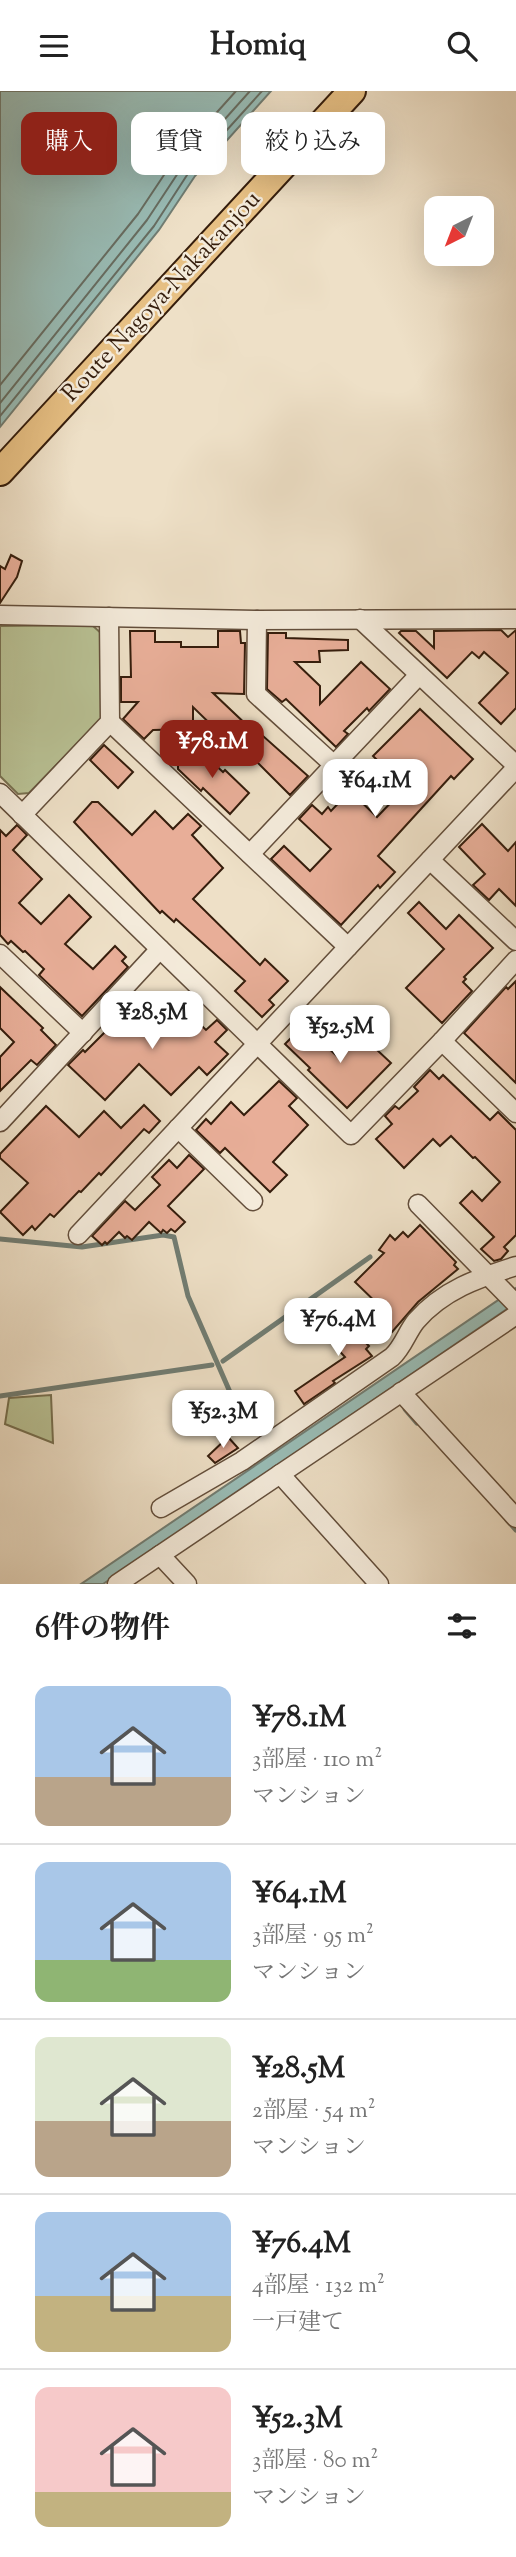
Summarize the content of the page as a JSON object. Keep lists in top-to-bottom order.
{
  "streets": {
    "main road": ["Route Nagoya-Nakakanjou"]
  },
  "north": "bottom left",
  "page": {
    "header": "Homiq",
    "chip": ["購入", "賃貸", "絞り込み"],
    "price": [
      "¥78.1M",
      "¥64.1M",
      "¥28.5M",
      "¥52.5M",
      "¥76.4M",
      "¥52.3M"
    ],
    "heading": "6件の物件",
    "list": [
      {
        "name": "¥78.1M",
        "note": "3部屋 · 110 m² · マンション"
      },
      {
        "name": "¥64.1M",
        "note": "3部屋 · 95 m² · マンション"
      },
      {
        "name": "¥28.5M",
        "note": "2部屋 · 54 m² · マンション"
      },
      {
        "name": "¥76.4M",
        "note": "4部屋 · 132 m² · 一戸建て"
      },
      {
        "name": "¥52.3M",
        "note": "3部屋 · 80 m² · マンション"
      }
    ]
  }
}
